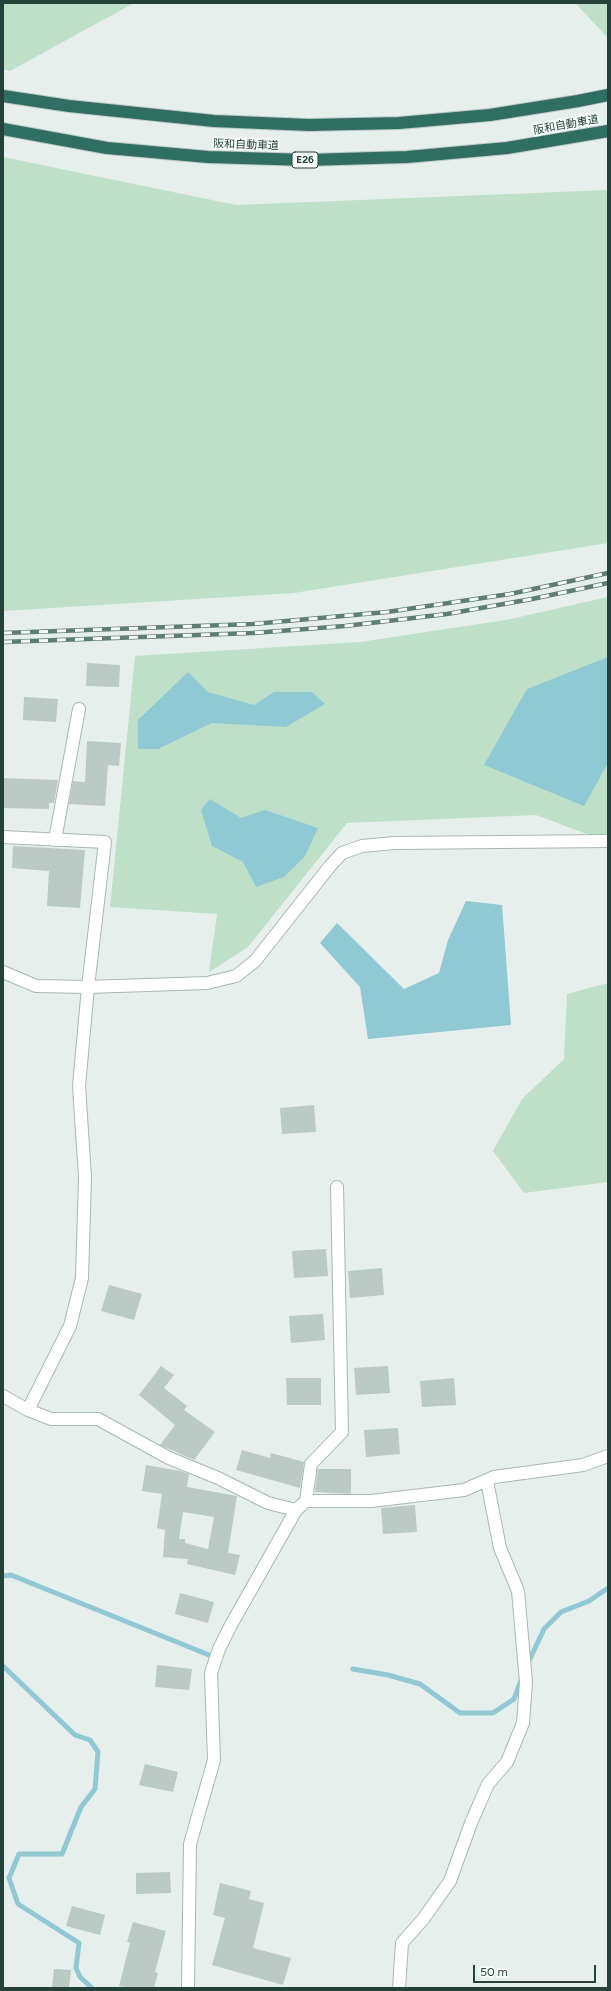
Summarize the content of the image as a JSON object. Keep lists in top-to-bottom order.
{
  "streets": {
    "highway": ["阪和自動車道", "E26"]
  },
  "scale_bar": "50 m"
}
